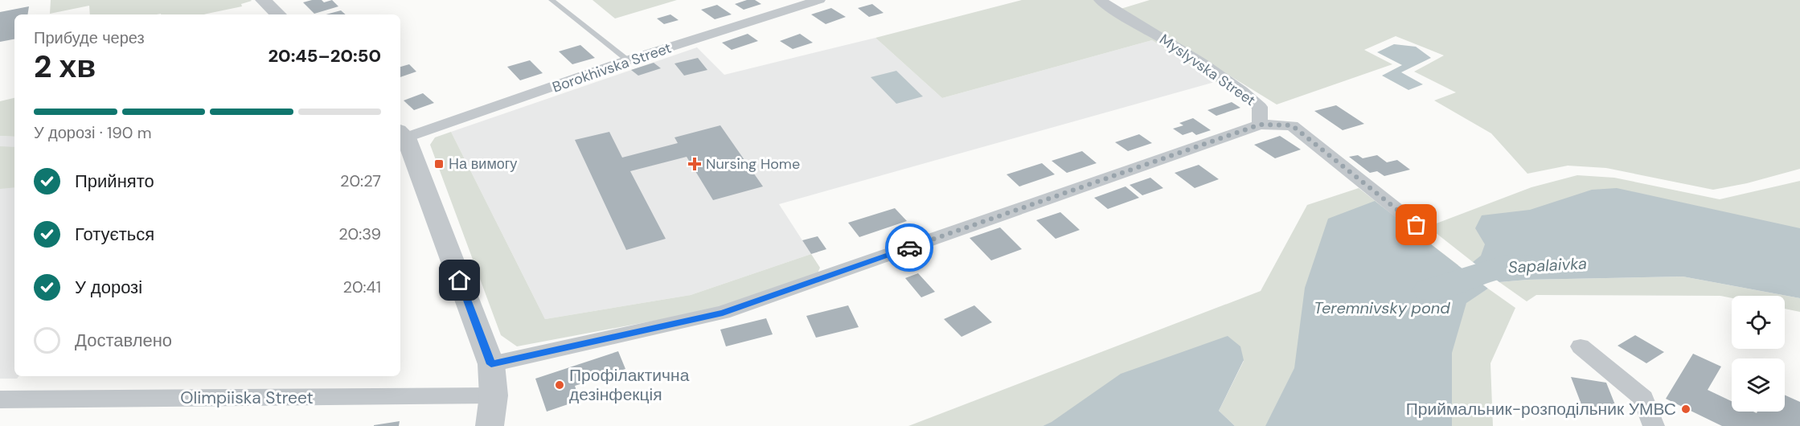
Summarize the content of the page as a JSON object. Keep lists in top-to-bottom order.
{
  "streets": {
    "street": ["Borokhivska Street", "Myslyvska Street", "Olimpiiska Street"]
  },
  "water": ["Sapalaivka", "Teremnivsky pond"],
  "places": {
    "transit": ["На вимогу"],
    "health": ["Nursing Home"],
    "other": ["Профілактична дезінфекція", "Приймальник-розподільник УМВС"]
  },
  "page": {
    "heading": ["2 хв", "Прибуде через", "20:45–20:50"],
    "bar": "У дорозі · 190 m",
    "list": [
      ["Прийнято", "20:27"],
      ["Готується", "20:39"],
      ["У дорозі", "20:41"],
      "Доставлено"
    ]
  }
}
